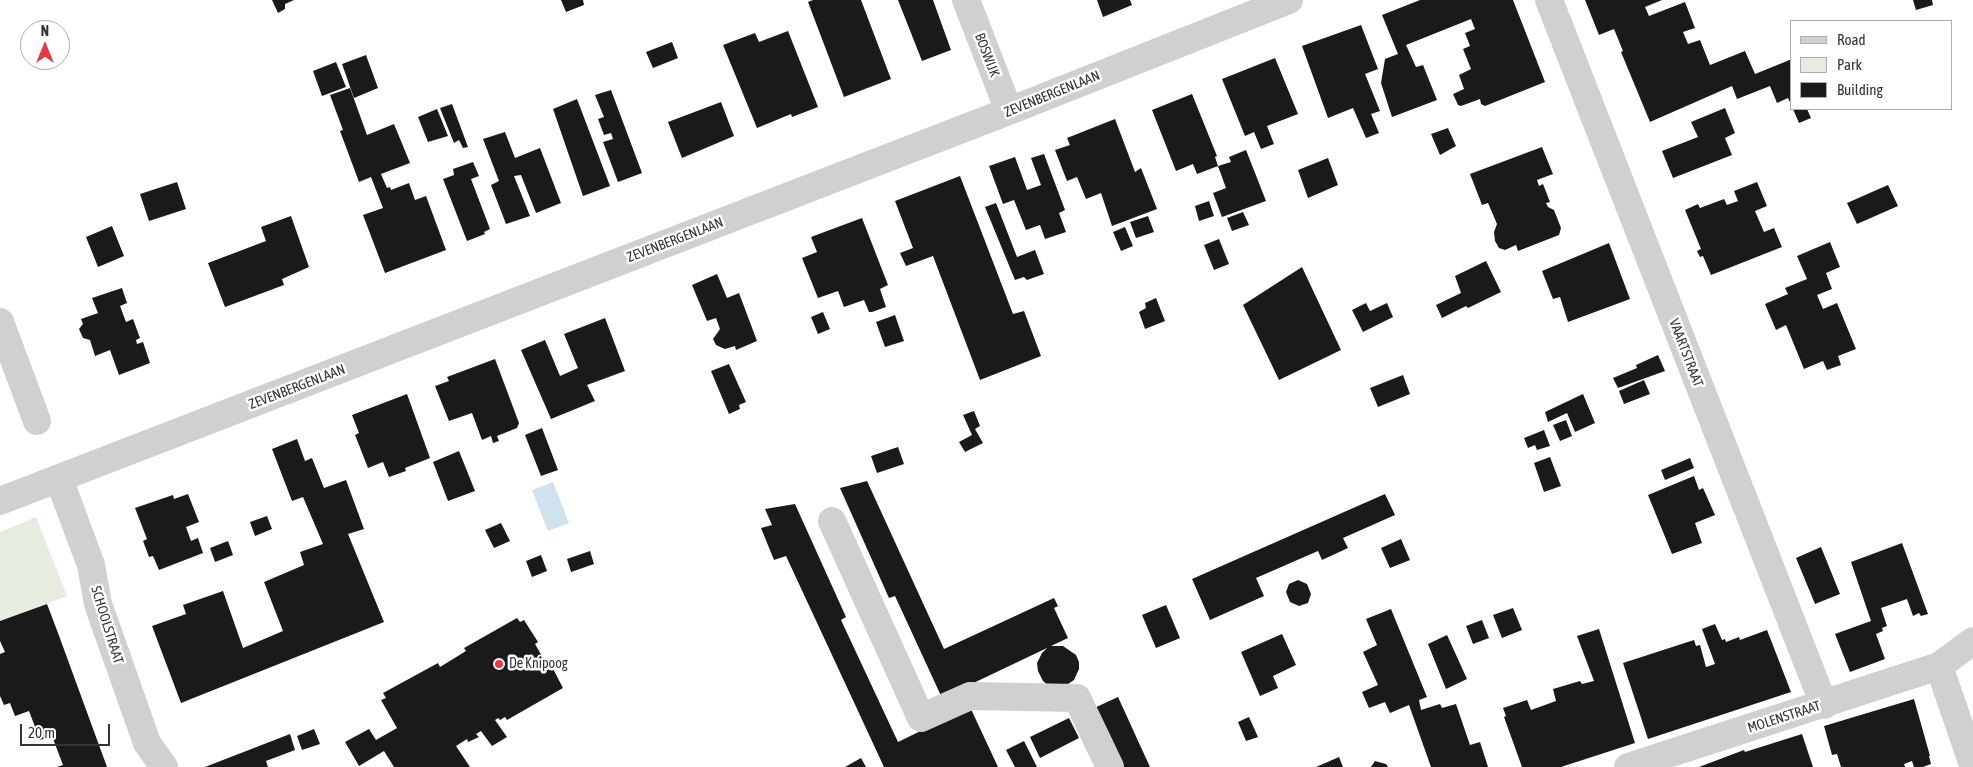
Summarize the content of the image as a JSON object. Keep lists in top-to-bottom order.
{
  "streets": {
    "street": [
      "BOSWIJK",
      "ZEVENBERGENLAAN",
      "VAARTSTRAAT",
      "SCHOOLSTRAAT",
      "MOLENSTRAAT"
    ]
  },
  "crossings": [
    ["BOSWIJK", "ZEVENBERGENLAAN"],
    ["ZEVENBERGENLAAN", "SCHOOLSTRAAT"],
    ["VAARTSTRAAT", "MOLENSTRAAT"]
  ],
  "places": ["De Knipoog"],
  "legend": ["Road", "Park", "Building"],
  "scale_bar": "20 m",
  "north": "top"
}
